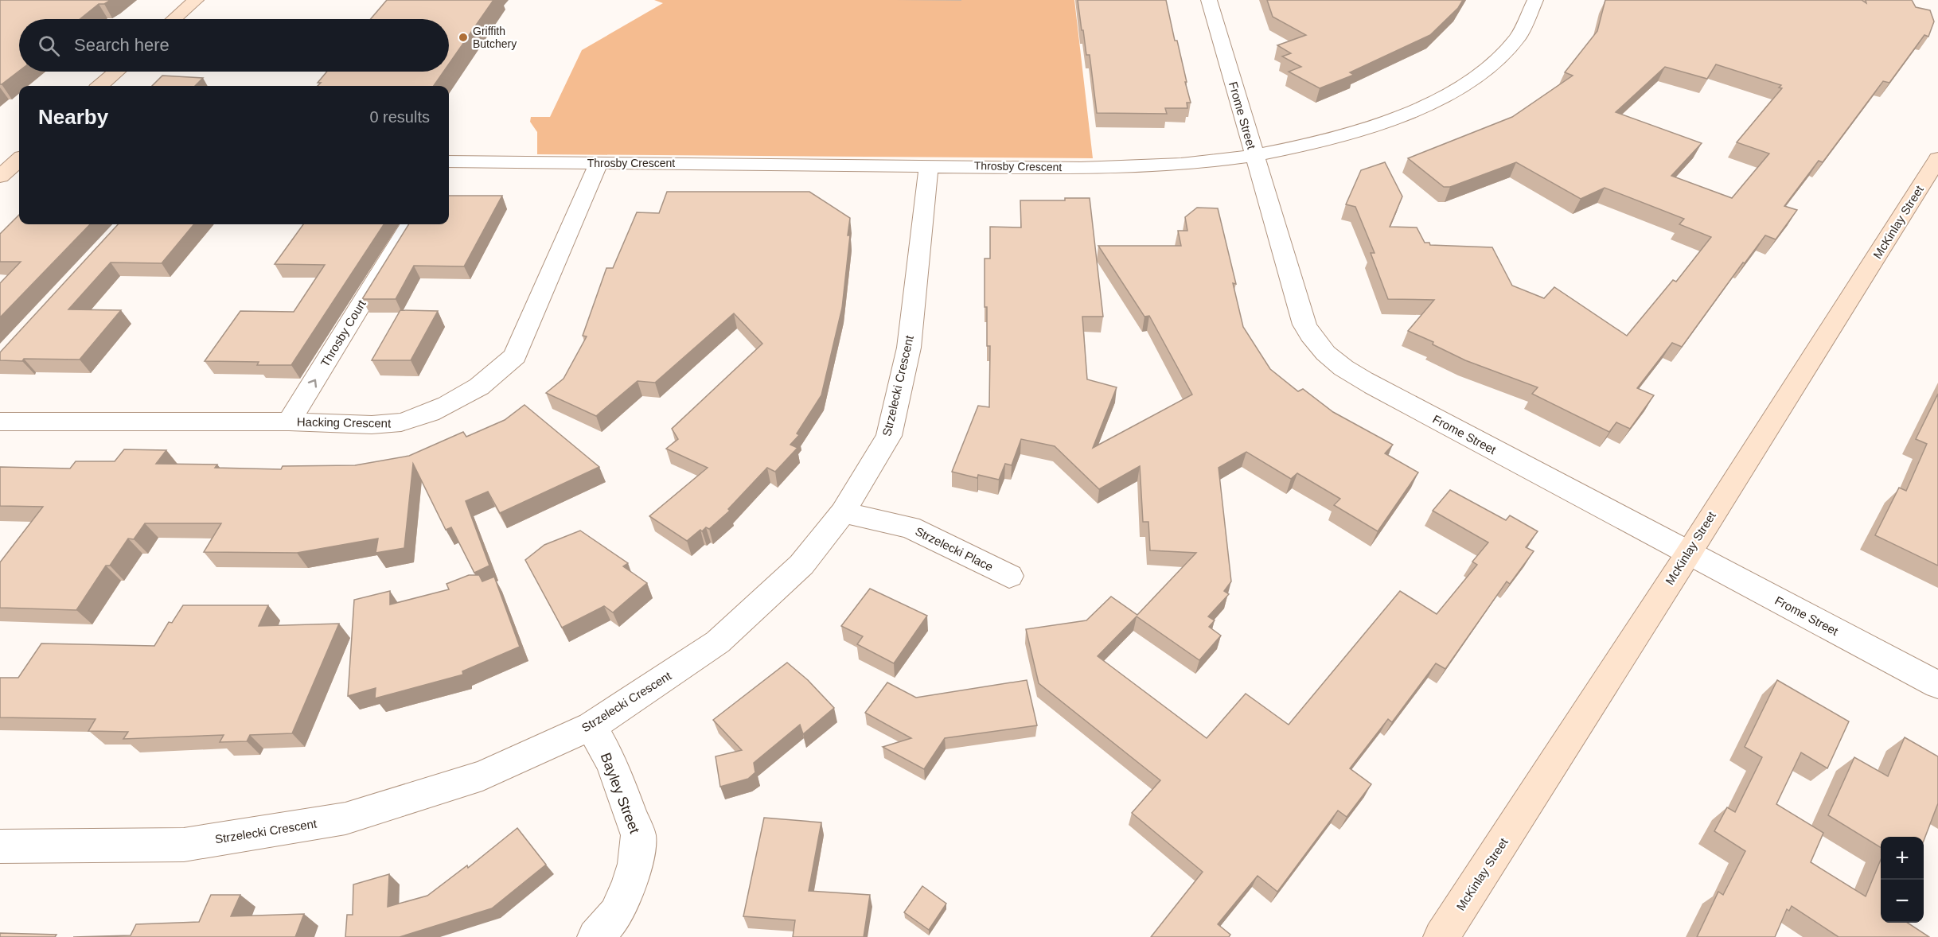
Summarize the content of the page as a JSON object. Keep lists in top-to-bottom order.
{
  "streets": {
    "street": [
      "Frome Street",
      "Throsby Crescent",
      "McKinlay Street",
      "Throsby Court",
      "Strzelecki Crescent",
      "Hacking Crescent",
      "Strzelecki Place",
      "Bayley Street"
    ]
  },
  "crossings": [
    ["Frome Street", "Throsby Crescent"],
    ["Frome Street", "McKinlay Street"],
    ["Throsby Crescent", "Strzelecki Crescent"],
    ["Throsby Crescent", "Hacking Crescent"],
    ["Throsby Court", "Hacking Crescent"],
    ["Strzelecki Crescent", "Strzelecki Place"],
    ["Strzelecki Crescent", "Bayley Street"]
  ],
  "one_way": ["Throsby Court"],
  "places": ["Griffith Butchery"],
  "page": {
    "search": "Search here",
    "heading": ["Nearby", "0 results"],
    "map_buttons": ["+", "−"]
  }
}
